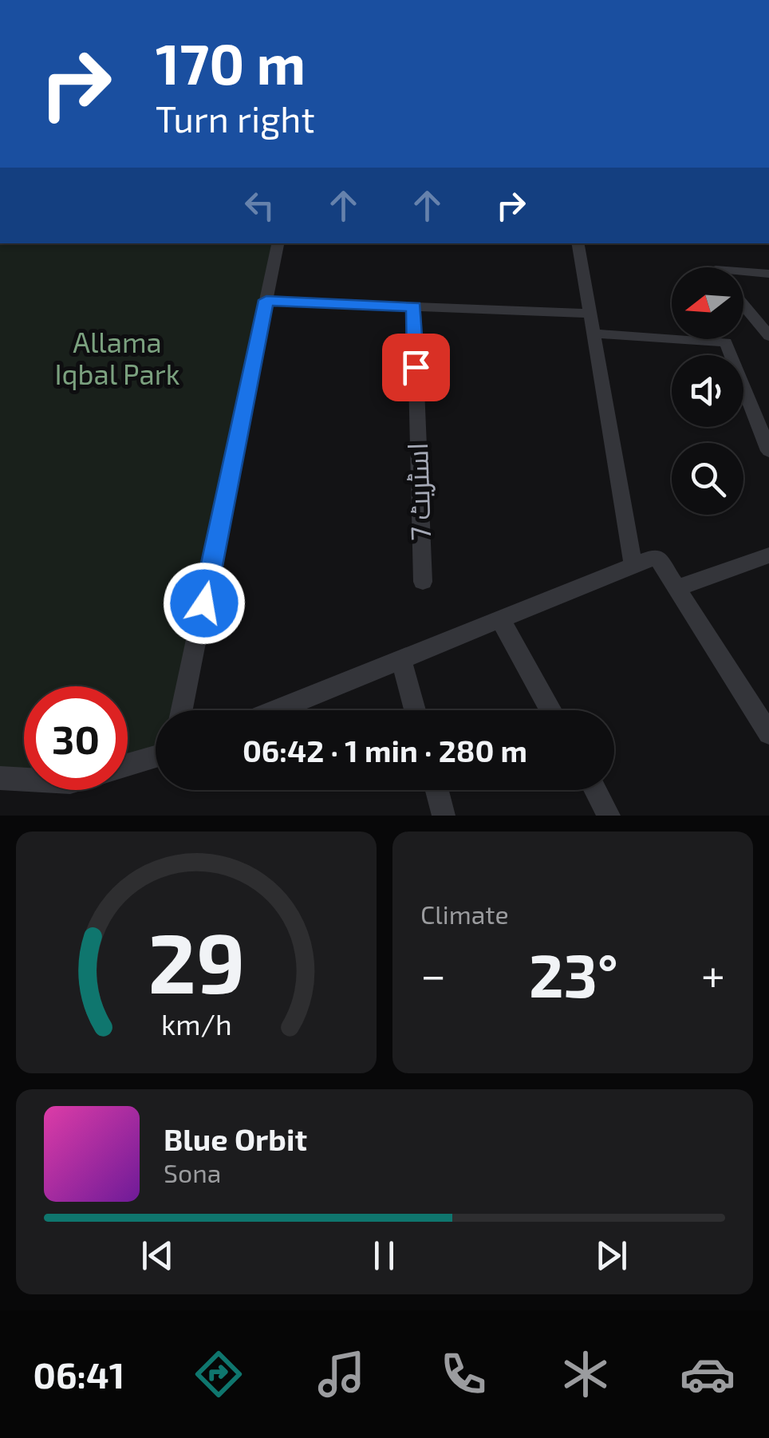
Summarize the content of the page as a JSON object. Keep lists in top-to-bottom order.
{
  "streets": {
    "street": ["اسٹریٹ 7"]
  },
  "parks": ["Allama Iqbal Park"],
  "north": "left",
  "page": {
    "turn": ["170 m", "Turn right"],
    "limit": "30",
    "trip": "06:42 · 1 min · 280 m",
    "tile": "Climate",
    "heat": ["−", "23°", "+"],
    "song": ["Blue Orbit", "Sona"],
    "tabs": "06:41",
    "gauge": ["29", "km/h"]
  }
}
